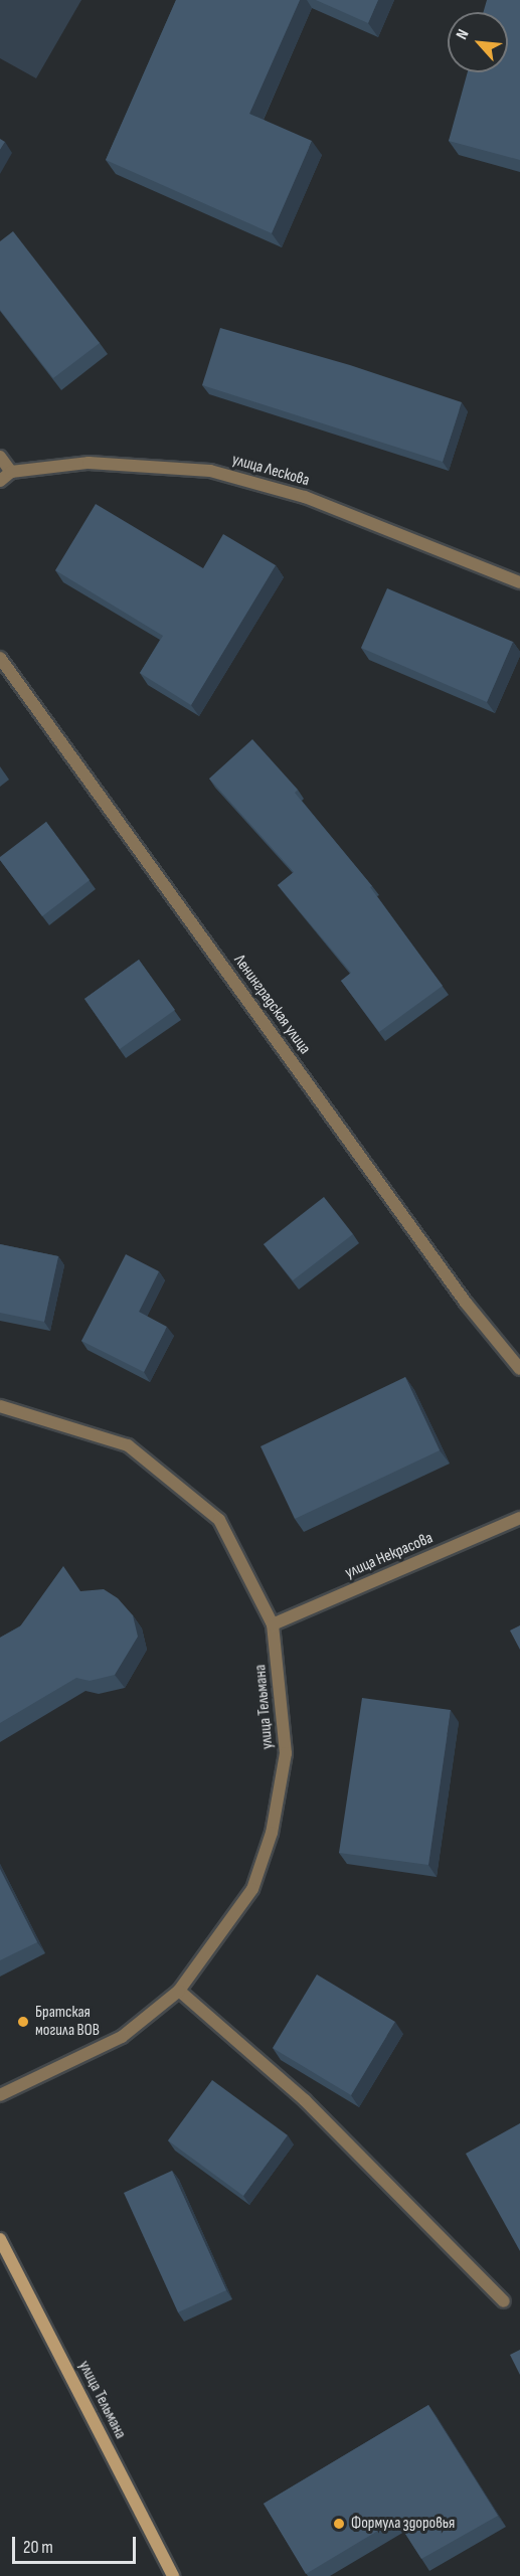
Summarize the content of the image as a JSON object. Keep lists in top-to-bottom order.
{
  "streets": {
    "main road": ["улица Тельмана"],
    "street": ["улица Лескова", "Ленинградская улица", "улица Некрасова"]
  },
  "crossings": [
    ["улица Некрасова", "улица Тельмана"]
  ],
  "places": ["Братская могила ВОВ", "Формула здоровья"],
  "scale_bar": "20 m",
  "north": "top left"
}
